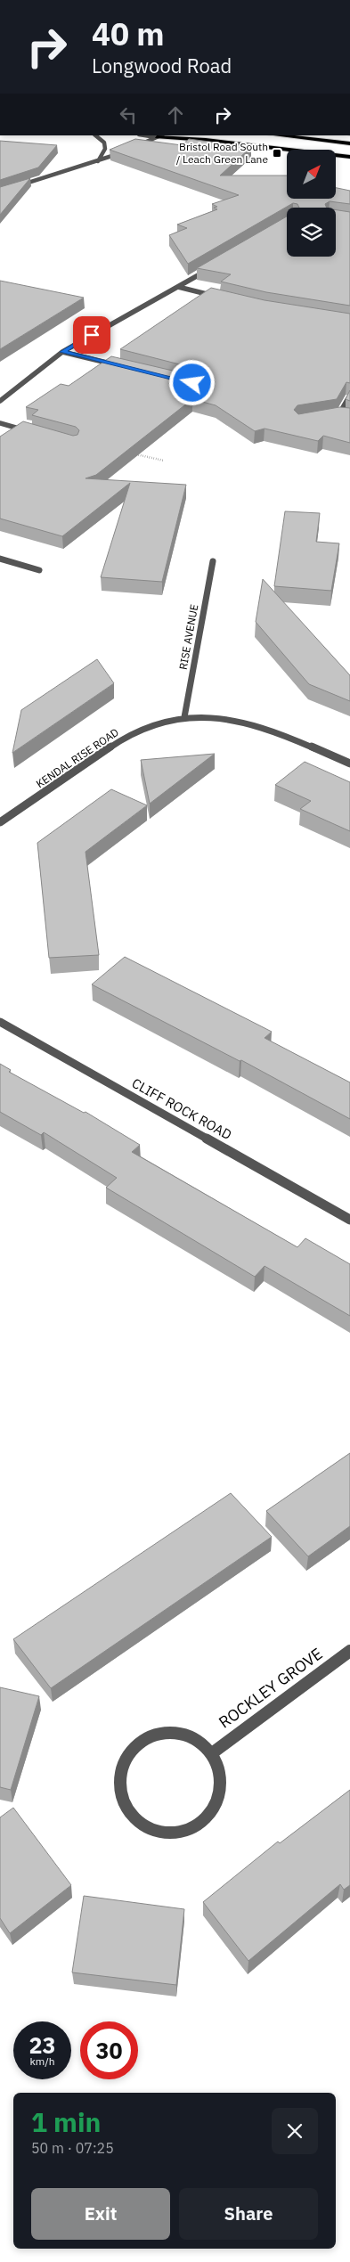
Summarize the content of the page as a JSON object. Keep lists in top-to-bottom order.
{
  "streets": {
    "street": [
      "RISE AVENUE",
      "KENDAL RISE ROAD",
      "CLIFF ROCK ROAD",
      "ROCKLEY GROVE"
    ]
  },
  "crossings": [
    ["RISE AVENUE", "KENDAL RISE ROAD"]
  ],
  "places": {
    "transit": ["Bristol Road South / Leach Green Lane"]
  },
  "north": "top right",
  "page": {
    "turn": ["40 m", "Longwood Road"],
    "speed": "23 km/h",
    "limit": "30",
    "heading": ["1 min", "50 m · 07:25"],
    "buttons": ["Exit", "Share"]
  }
}
